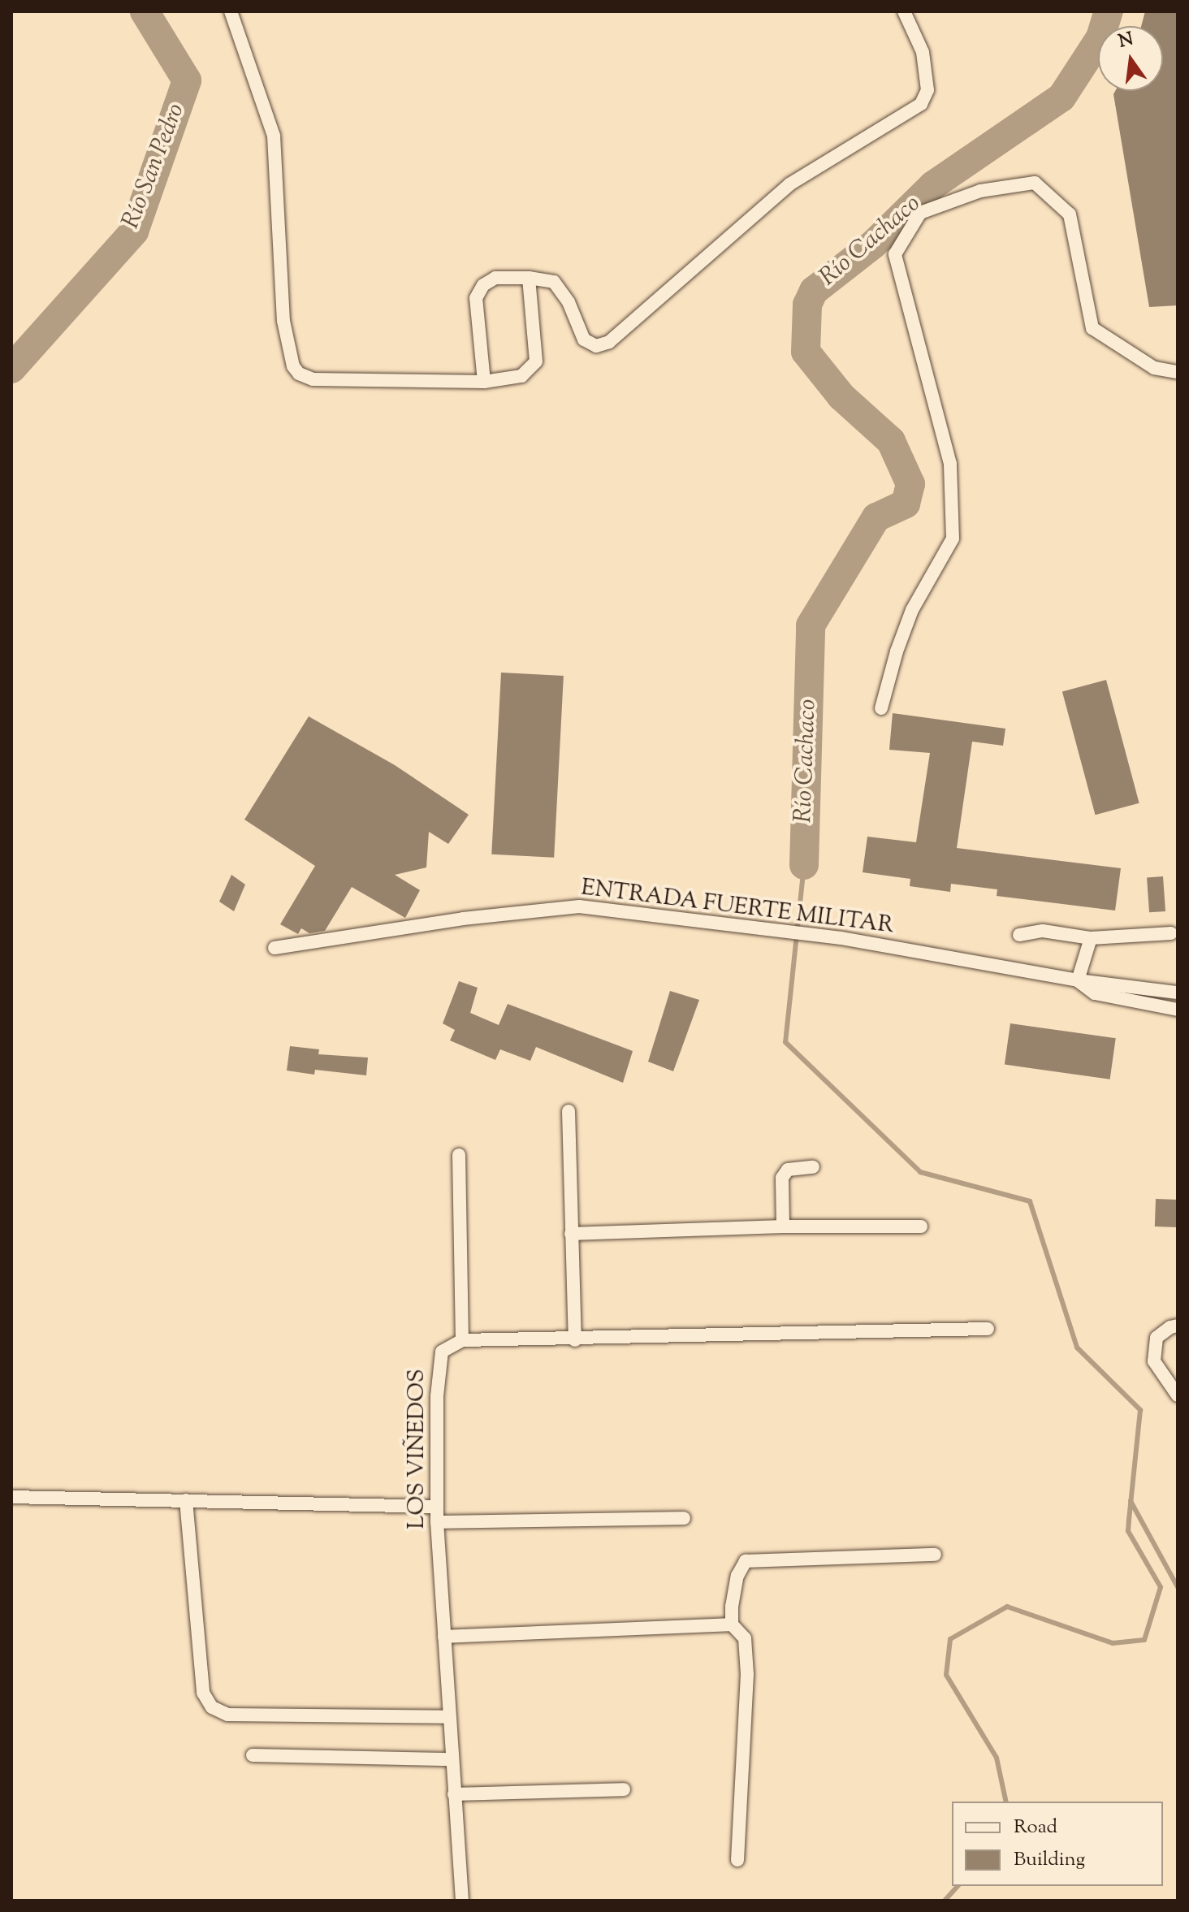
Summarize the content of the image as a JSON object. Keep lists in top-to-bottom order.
{
  "streets": {
    "street": ["ENTRADA FUERTE MILITAR", "LOS VIÑEDOS"]
  },
  "water": ["Río San Pedro", "Río Cachaco"],
  "legend": ["Road", "Building"],
  "north": "top"
}
